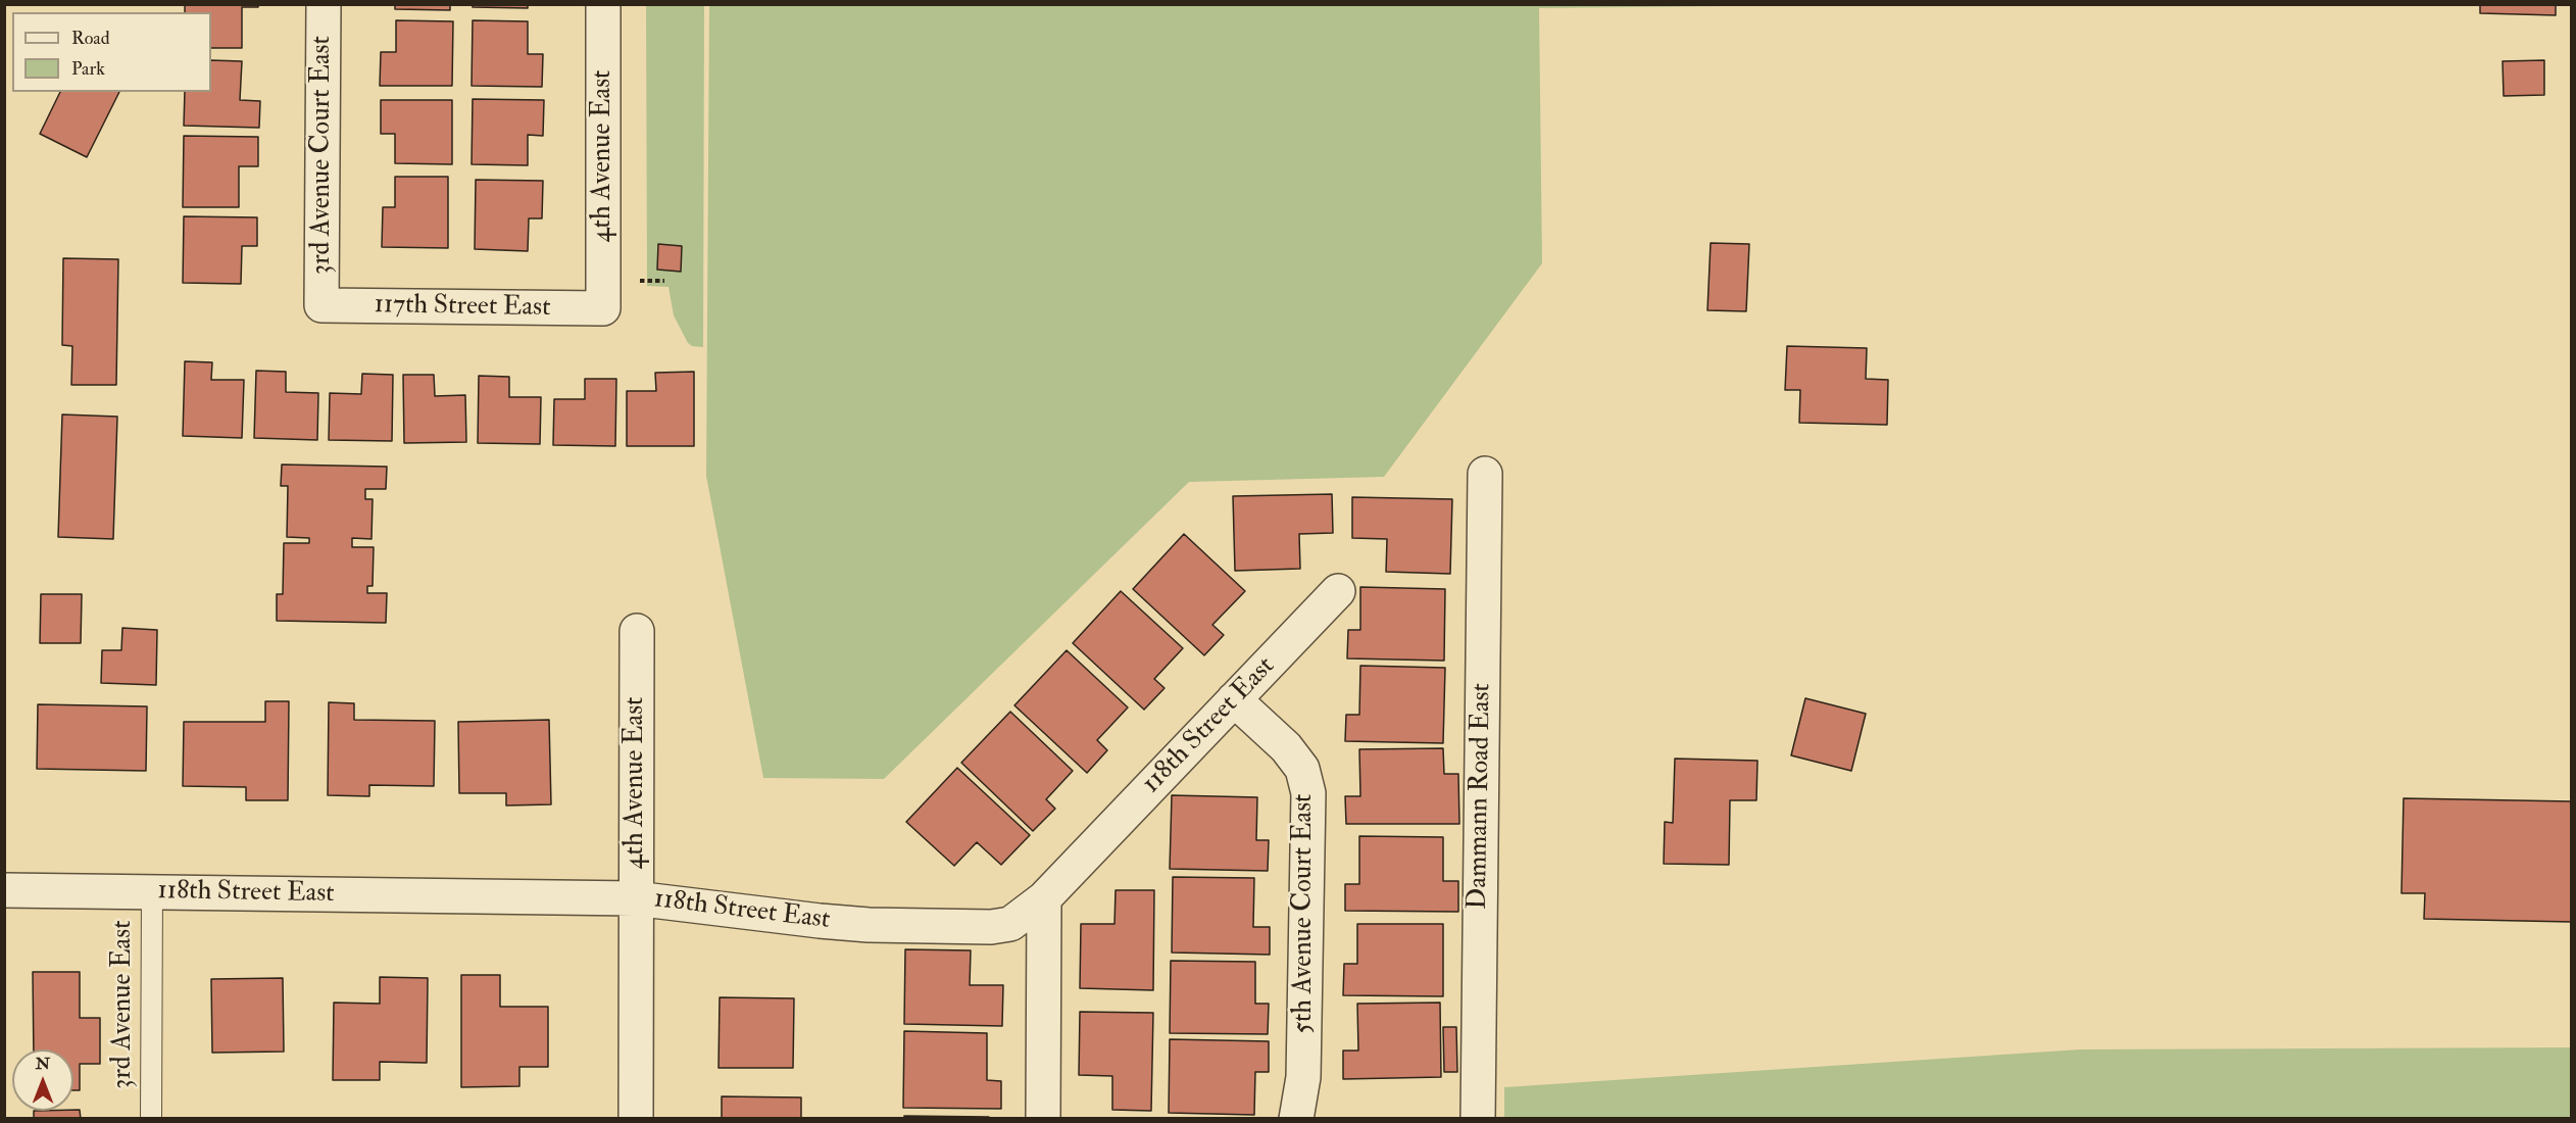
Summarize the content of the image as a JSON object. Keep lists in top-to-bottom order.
{
  "streets": {
    "street": [
      "3rd Avenue Court East",
      "4th Avenue East",
      "117th Street East",
      "118th Street East",
      "Dammann Road East",
      "5th Avenue Court East"
    ],
    "lane": ["3rd Avenue East"]
  },
  "crossings": [
    ["3rd Avenue Court East", "117th Street East"],
    ["4th Avenue East", "117th Street East"],
    ["4th Avenue East", "118th Street East"],
    ["118th Street East", "5th Avenue Court East"],
    ["118th Street East", "3rd Avenue East"]
  ],
  "legend": ["Road", "Park"],
  "north": "top"
}
